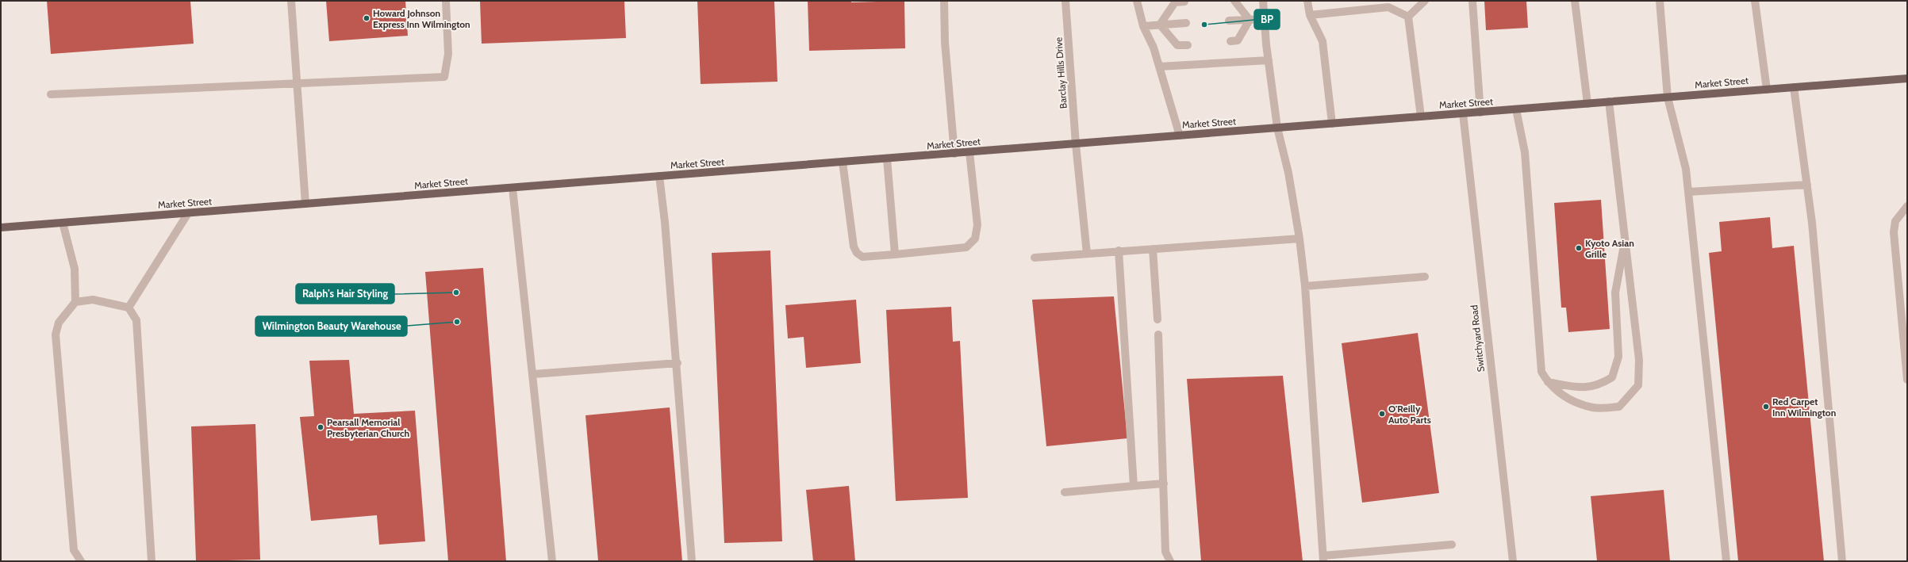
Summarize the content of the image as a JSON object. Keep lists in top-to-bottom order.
{
  "streets": {
    "main road": ["Market Street"],
    "street": ["Barclay Hills Drive", "Switchyard Road"]
  },
  "crossings": [
    ["Barclay Hills Drive", "Market Street"],
    ["Market Street", "Switchyard Road"]
  ],
  "places": [
    "Howard Johnson Express Inn Wilmington",
    "BP",
    "Kyoto Asian Grille",
    "Ralph's Hair Styling",
    "Wilmington Beauty Warehouse",
    "Red Carpet Inn Wilmington",
    "O'Reilly Auto Parts",
    "Pearsall Memorial Presbyterian Church"
  ]
}
